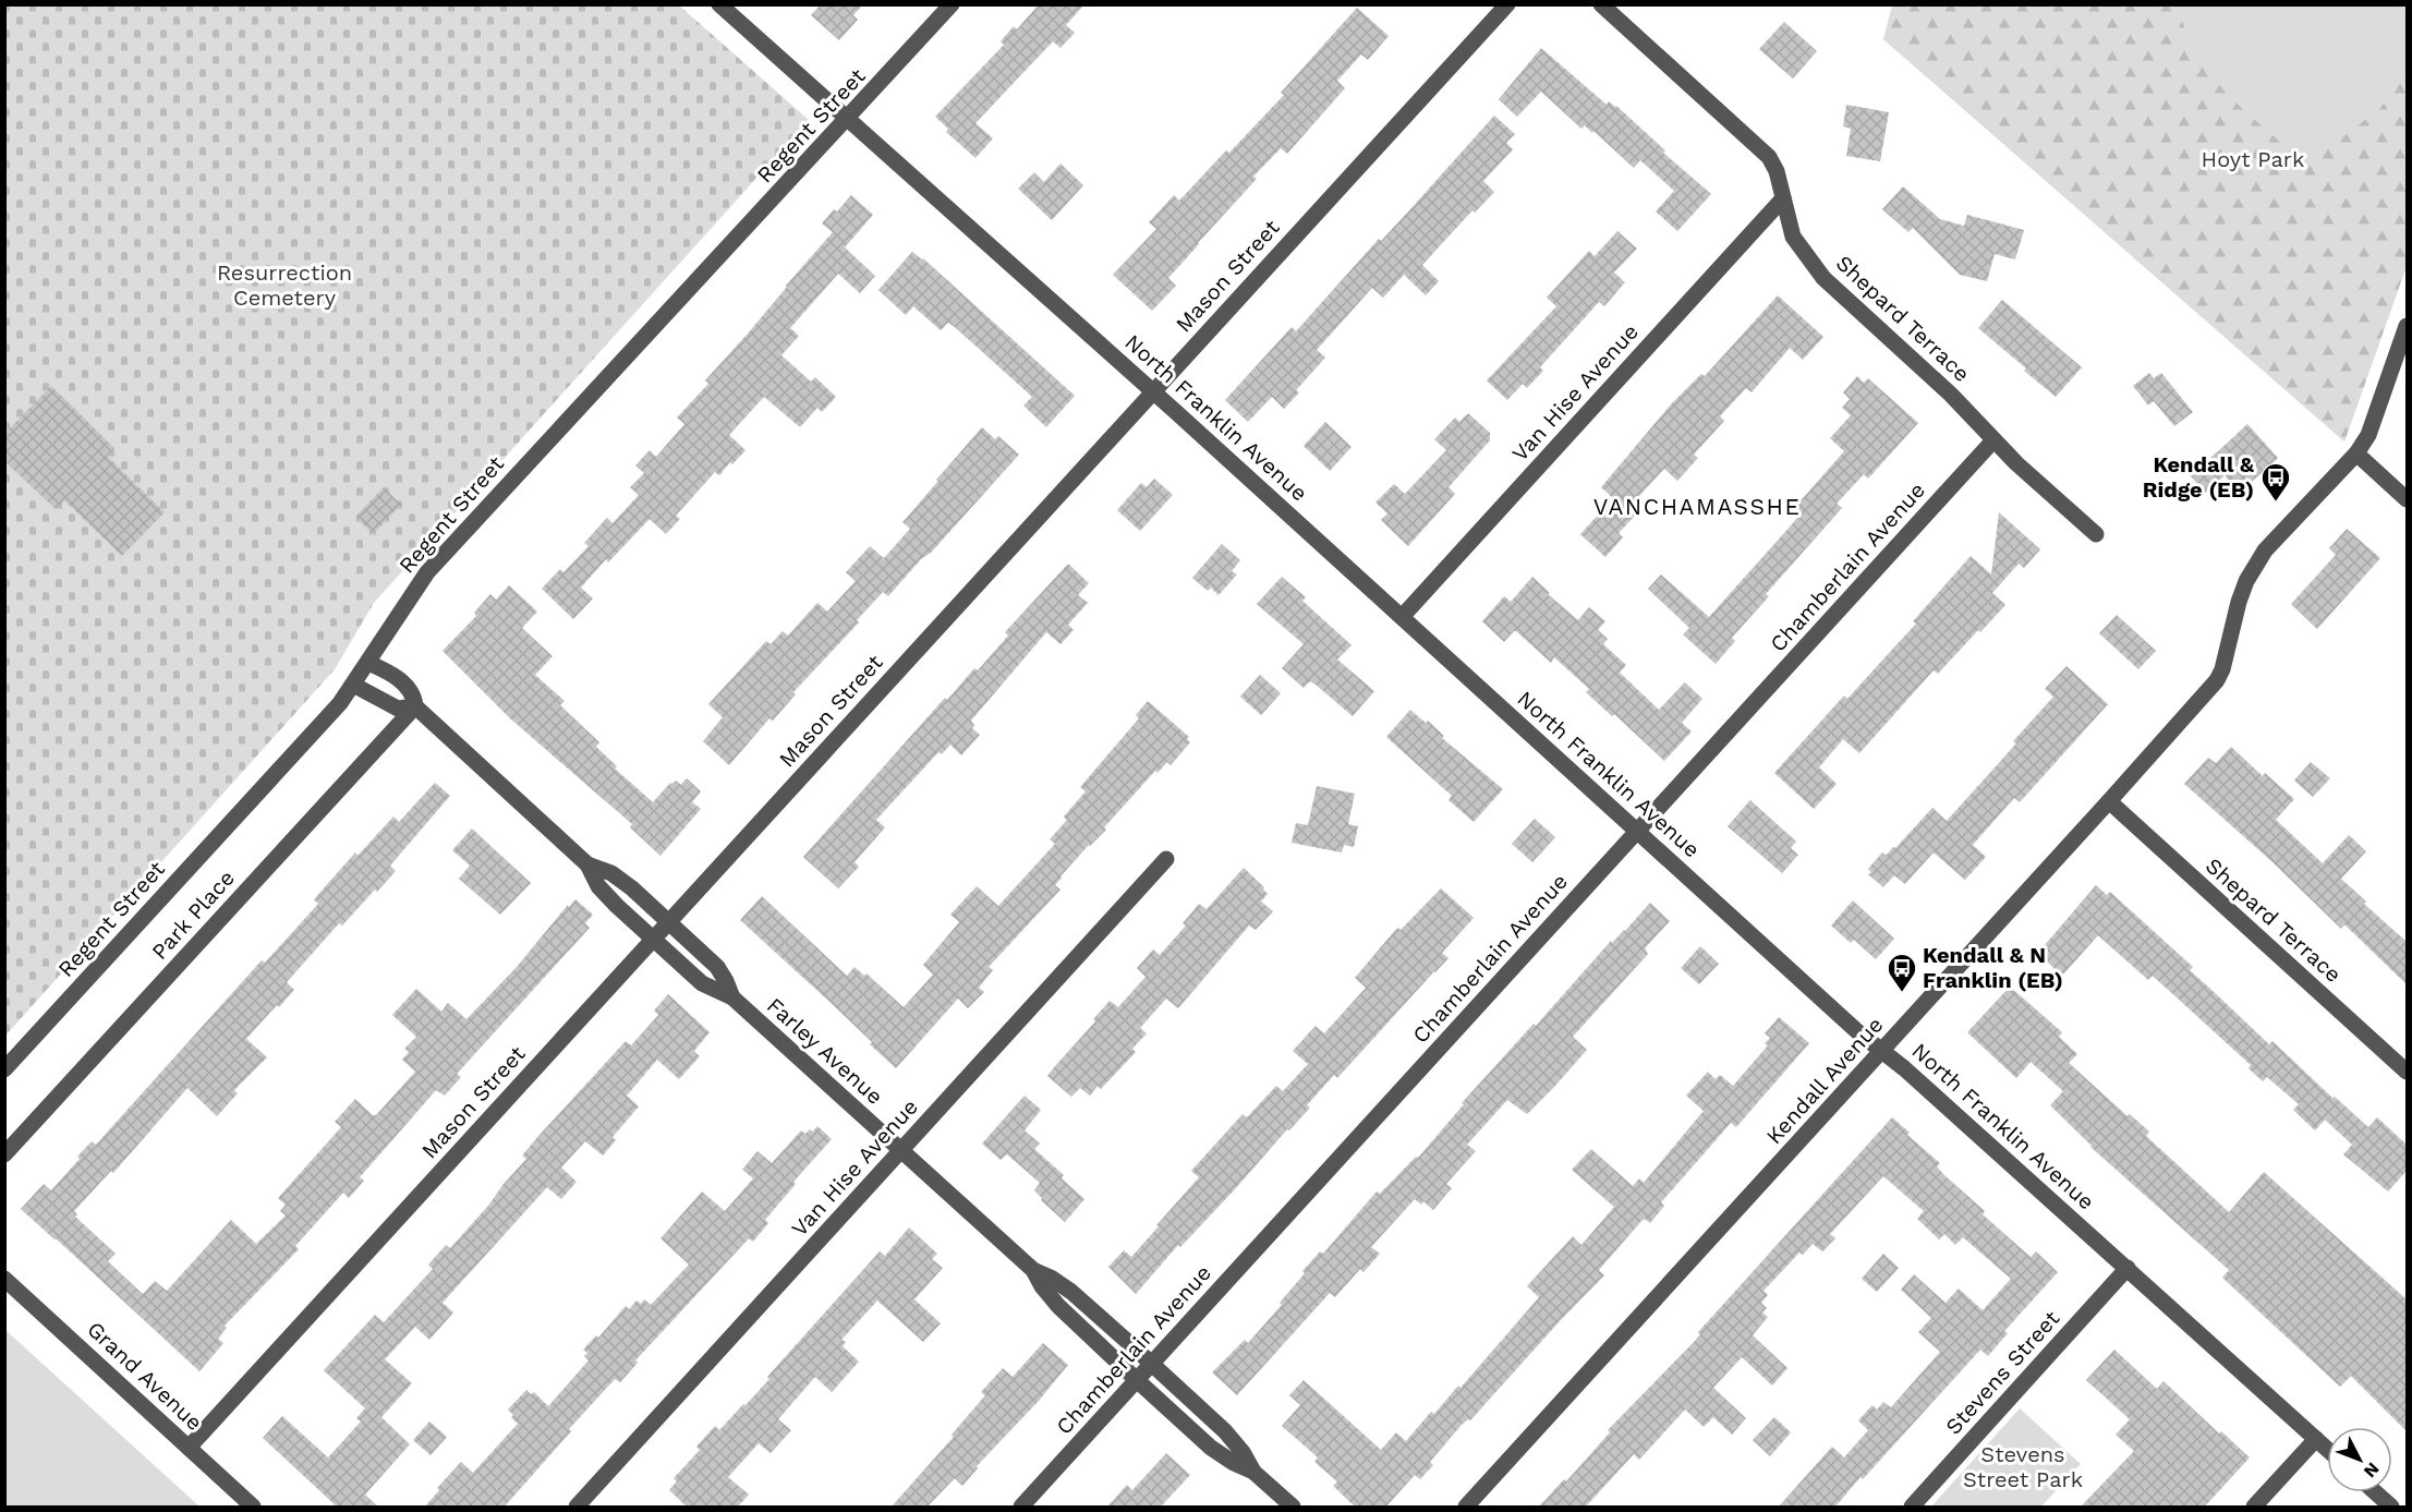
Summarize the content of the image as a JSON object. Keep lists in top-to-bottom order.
{
  "streets": {
    "street": [
      "Regent Street",
      "Mason Street",
      "Shepard Terrace",
      "Van Hise Avenue",
      "North Franklin Avenue",
      "Chamberlain Avenue",
      "Park Place",
      "Farley Avenue",
      "Kendall Avenue",
      "Stevens Street",
      "Grand Avenue"
    ]
  },
  "crossings": [
    ["Regent Street", "North Franklin Avenue"],
    ["Regent Street", "Farley Avenue"],
    ["Mason Street", "North Franklin Avenue"],
    ["Mason Street", "Farley Avenue"],
    ["Mason Street", "Grand Avenue"],
    ["Shepard Terrace", "Van Hise Avenue"],
    ["Shepard Terrace", "Chamberlain Avenue"],
    ["Shepard Terrace", "Kendall Avenue"],
    ["Van Hise Avenue", "North Franklin Avenue"],
    ["Van Hise Avenue", "Farley Avenue"],
    ["North Franklin Avenue", "Chamberlain Avenue"],
    ["North Franklin Avenue", "Kendall Avenue"],
    ["North Franklin Avenue", "Stevens Street"],
    ["Chamberlain Avenue", "Farley Avenue"],
    ["Park Place", "Farley Avenue"]
  ],
  "districts": ["VANCHAMASSHE"],
  "parks": ["Hoyt Park", "Resurrection Cemetery", "Stevens Street Park"],
  "places": {
    "bus stop": ["Kendall & Ridge (EB)", "Kendall & N Franklin (EB)"]
  },
  "north": "bottom right"
}
